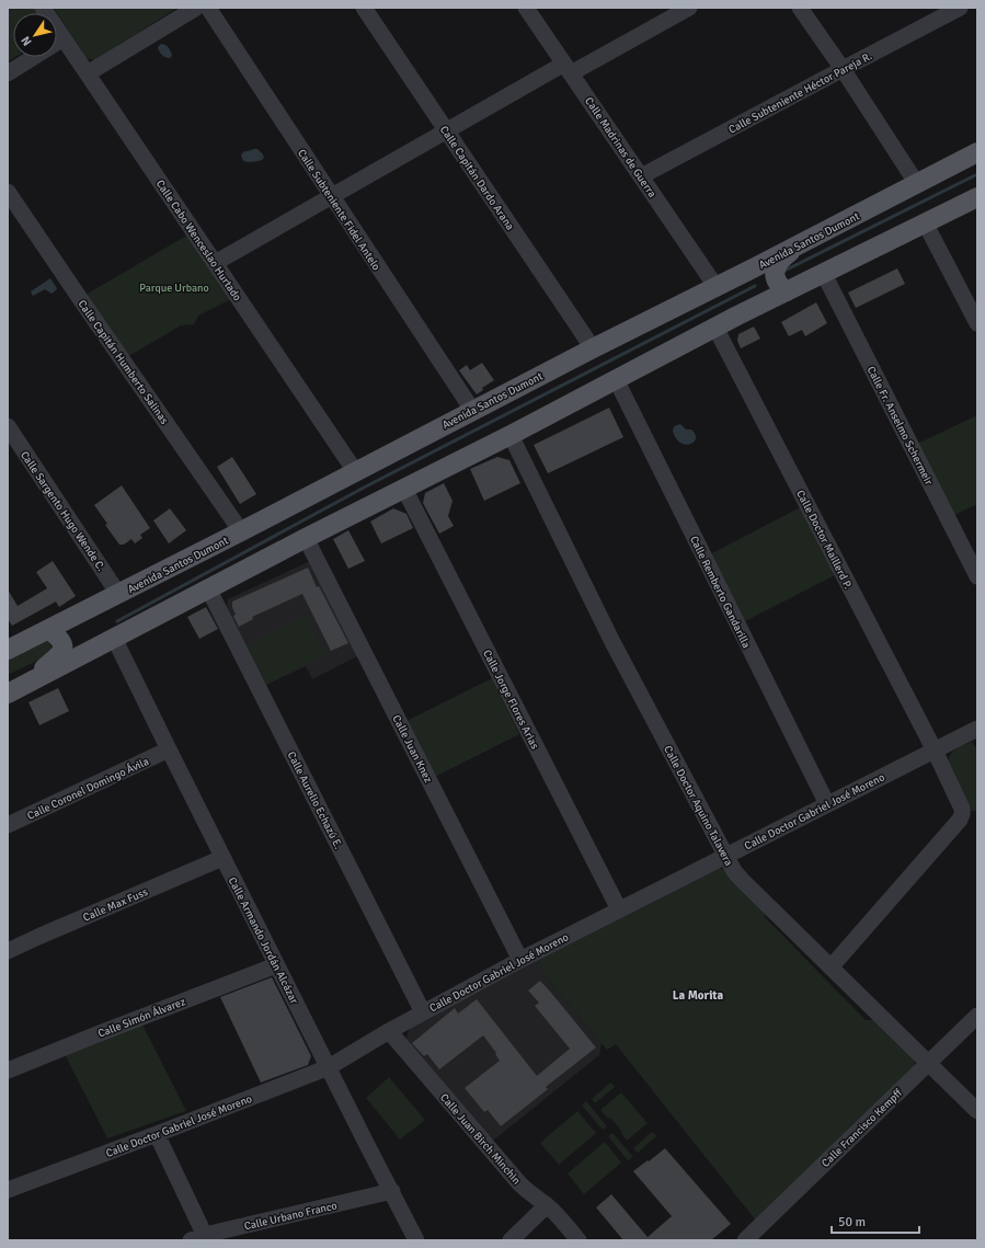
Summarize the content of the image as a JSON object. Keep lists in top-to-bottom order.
{
  "streets": {
    "main road": ["Avenida Santos Dumont"],
    "street": [
      "Calle Subteniente Héctor Pareja R.",
      "Calle Madrinas de Guerra",
      "Calle Capitán Dardo Arana",
      "Calle Subteniente Fidel Antelo",
      "Calle Cabo Wenceslao Hurtado",
      "Calle Capitán Humberto Salinas",
      "Calle Fr. Anselmo Schermeir",
      "Calle Sargento Hugo Wende C.",
      "Calle Doctor Maillerd P.",
      "Calle Remberto Gandarilla",
      "Calle Jorge Flores Arias",
      "Calle Juan Knez",
      "Calle Coronel Domingo Ávila",
      "Calle Aurelio Echazú E.",
      "Calle Doctor Aquino Talavera",
      "Calle Doctor Gabriel José Moreno",
      "Calle Max Fuss",
      "Calle Armando Jordán Alcázar",
      "Calle Simón Álvarez",
      "Calle Francisco Kempff",
      "Calle Juan Birch Minchin",
      "Calle Urbano Franco"
    ]
  },
  "crossings": [
    ["Calle Subteniente Héctor Pareja R.", "Calle Madrinas de Guerra"],
    ["Calle Madrinas de Guerra", "Avenida Santos Dumont"],
    ["Calle Capitán Dardo Arana", "Avenida Santos Dumont"],
    ["Calle Subteniente Fidel Antelo", "Avenida Santos Dumont"],
    ["Calle Cabo Wenceslao Hurtado", "Avenida Santos Dumont"],
    ["Avenida Santos Dumont", "Calle Capitán Humberto Salinas"],
    ["Avenida Santos Dumont", "Calle Sargento Hugo Wende C."],
    ["Calle Doctor Maillerd P.", "Calle Doctor Aquino Talavera"],
    ["Calle Doctor Maillerd P.", "Calle Doctor Gabriel José Moreno"],
    ["Calle Remberto Gandarilla", "Calle Doctor Gabriel José Moreno"],
    ["Calle Jorge Flores Arias", "Calle Doctor Gabriel José Moreno"],
    ["Calle Juan Knez", "Calle Doctor Gabriel José Moreno"],
    ["Calle Coronel Domingo Ávila", "Calle Armando Jordán Alcázar"],
    ["Calle Aurelio Echazú E.", "Calle Doctor Gabriel José Moreno"],
    ["Calle Doctor Aquino Talavera", "Calle Doctor Gabriel José Moreno"],
    ["Calle Doctor Aquino Talavera", "Calle Francisco Kempff"],
    ["Calle Doctor Gabriel José Moreno", "Calle Armando Jordán Alcázar"],
    ["Calle Doctor Gabriel José Moreno", "Calle Juan Birch Minchin"],
    ["Calle Max Fuss", "Calle Armando Jordán Alcázar"],
    ["Calle Armando Jordán Alcázar", "Calle Simón Álvarez"],
    ["Calle Armando Jordán Alcázar", "Calle Urbano Franco"]
  ],
  "districts": ["La Morita"],
  "parks": ["Parque Urbano"],
  "scale_bar": "50 m",
  "north": "bottom left"
}
